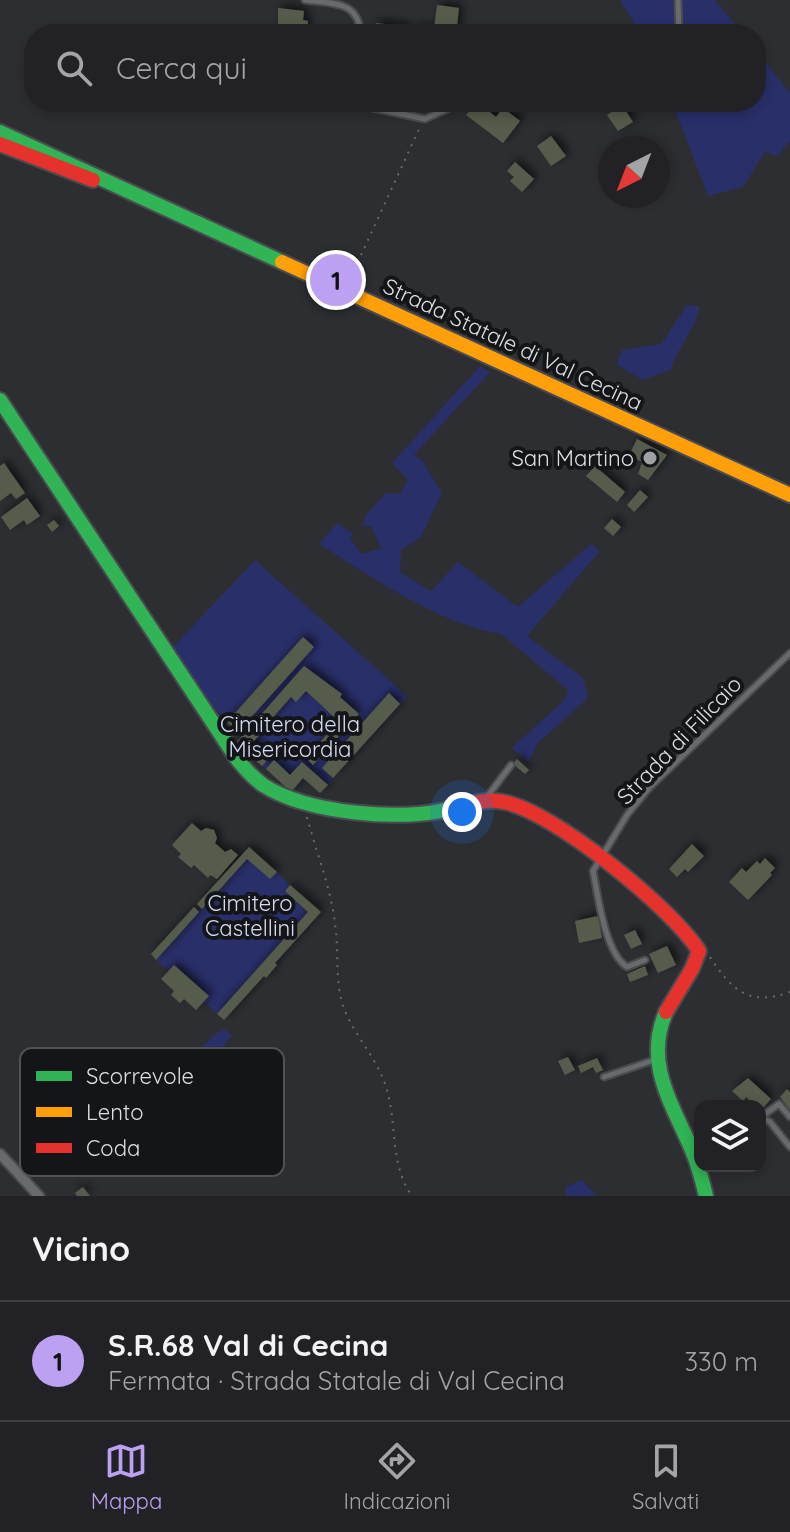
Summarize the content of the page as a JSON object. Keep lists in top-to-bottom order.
{
  "streets": {
    "street": ["Strada Statale di Val Cecina"],
    "lane": ["Strada di Filicaio"]
  },
  "parks": ["Cimitero della Misericordia", "Cimitero Castellini"],
  "places": ["San Martino"],
  "legend": ["Scorrevole", "Lento", "Coda"],
  "north": "bottom left",
  "page": {
    "search": "Cerca qui",
    "pins": "1",
    "heading": "Vicino",
    "list": [
      {
        "mark": "1",
        "name": "S.R.68 Val di Cecina",
        "note": "Fermata · Strada Statale di Val Cecina",
        "value": "330 m"
      }
    ],
    "nav": ["Mappa", "Indicazioni", "Salvati"]
  }
}
